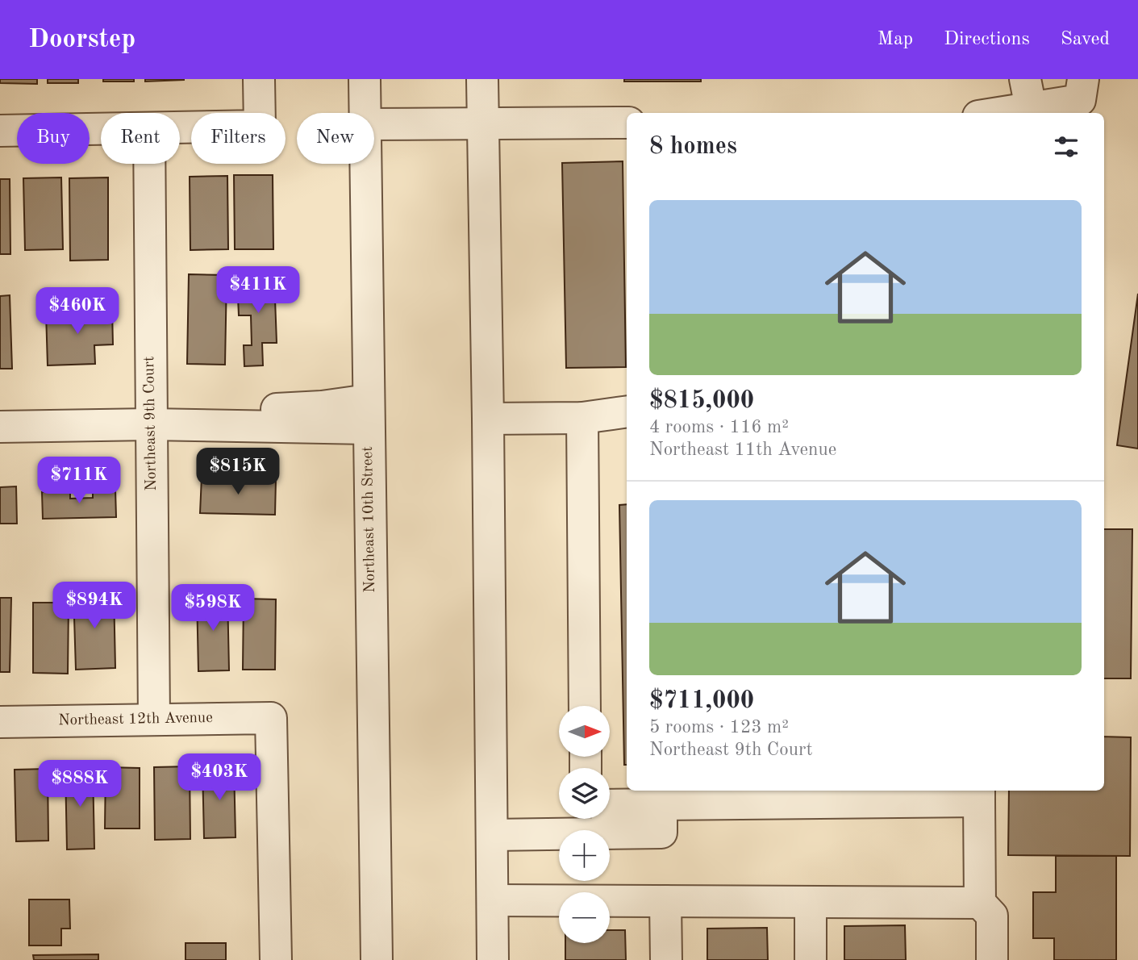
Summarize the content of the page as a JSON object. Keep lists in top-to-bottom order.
{
  "streets": {
    "street": ["Northeast 9th Court", "Northeast 10th Street", "Northeast 12th Avenue"]
  },
  "crossings": [
    ["Northeast 9th Court", "Northeast 12th Avenue"]
  ],
  "north": "right",
  "page": {
    "header": "Doorstep",
    "nav": ["Map", "Directions", "Saved"],
    "chip": [
      "Buy",
      "Rent",
      "Filters",
      "New"
    ],
    "heading": "8 homes",
    "list": [
      {
        "name": "$815,000",
        "note": "4 rooms · 116 m² · Northeast 11th Avenue"
      },
      {
        "name": "$711,000",
        "note": "5 rooms · 123 m² · Northeast 9th Court"
      }
    ],
    "price": [
      "$411K",
      "$460K",
      "$815K",
      "$711K",
      "$894K",
      "$598K",
      "$403K",
      "$888K"
    ],
    "map_buttons": ["+", "−"]
  }
}
